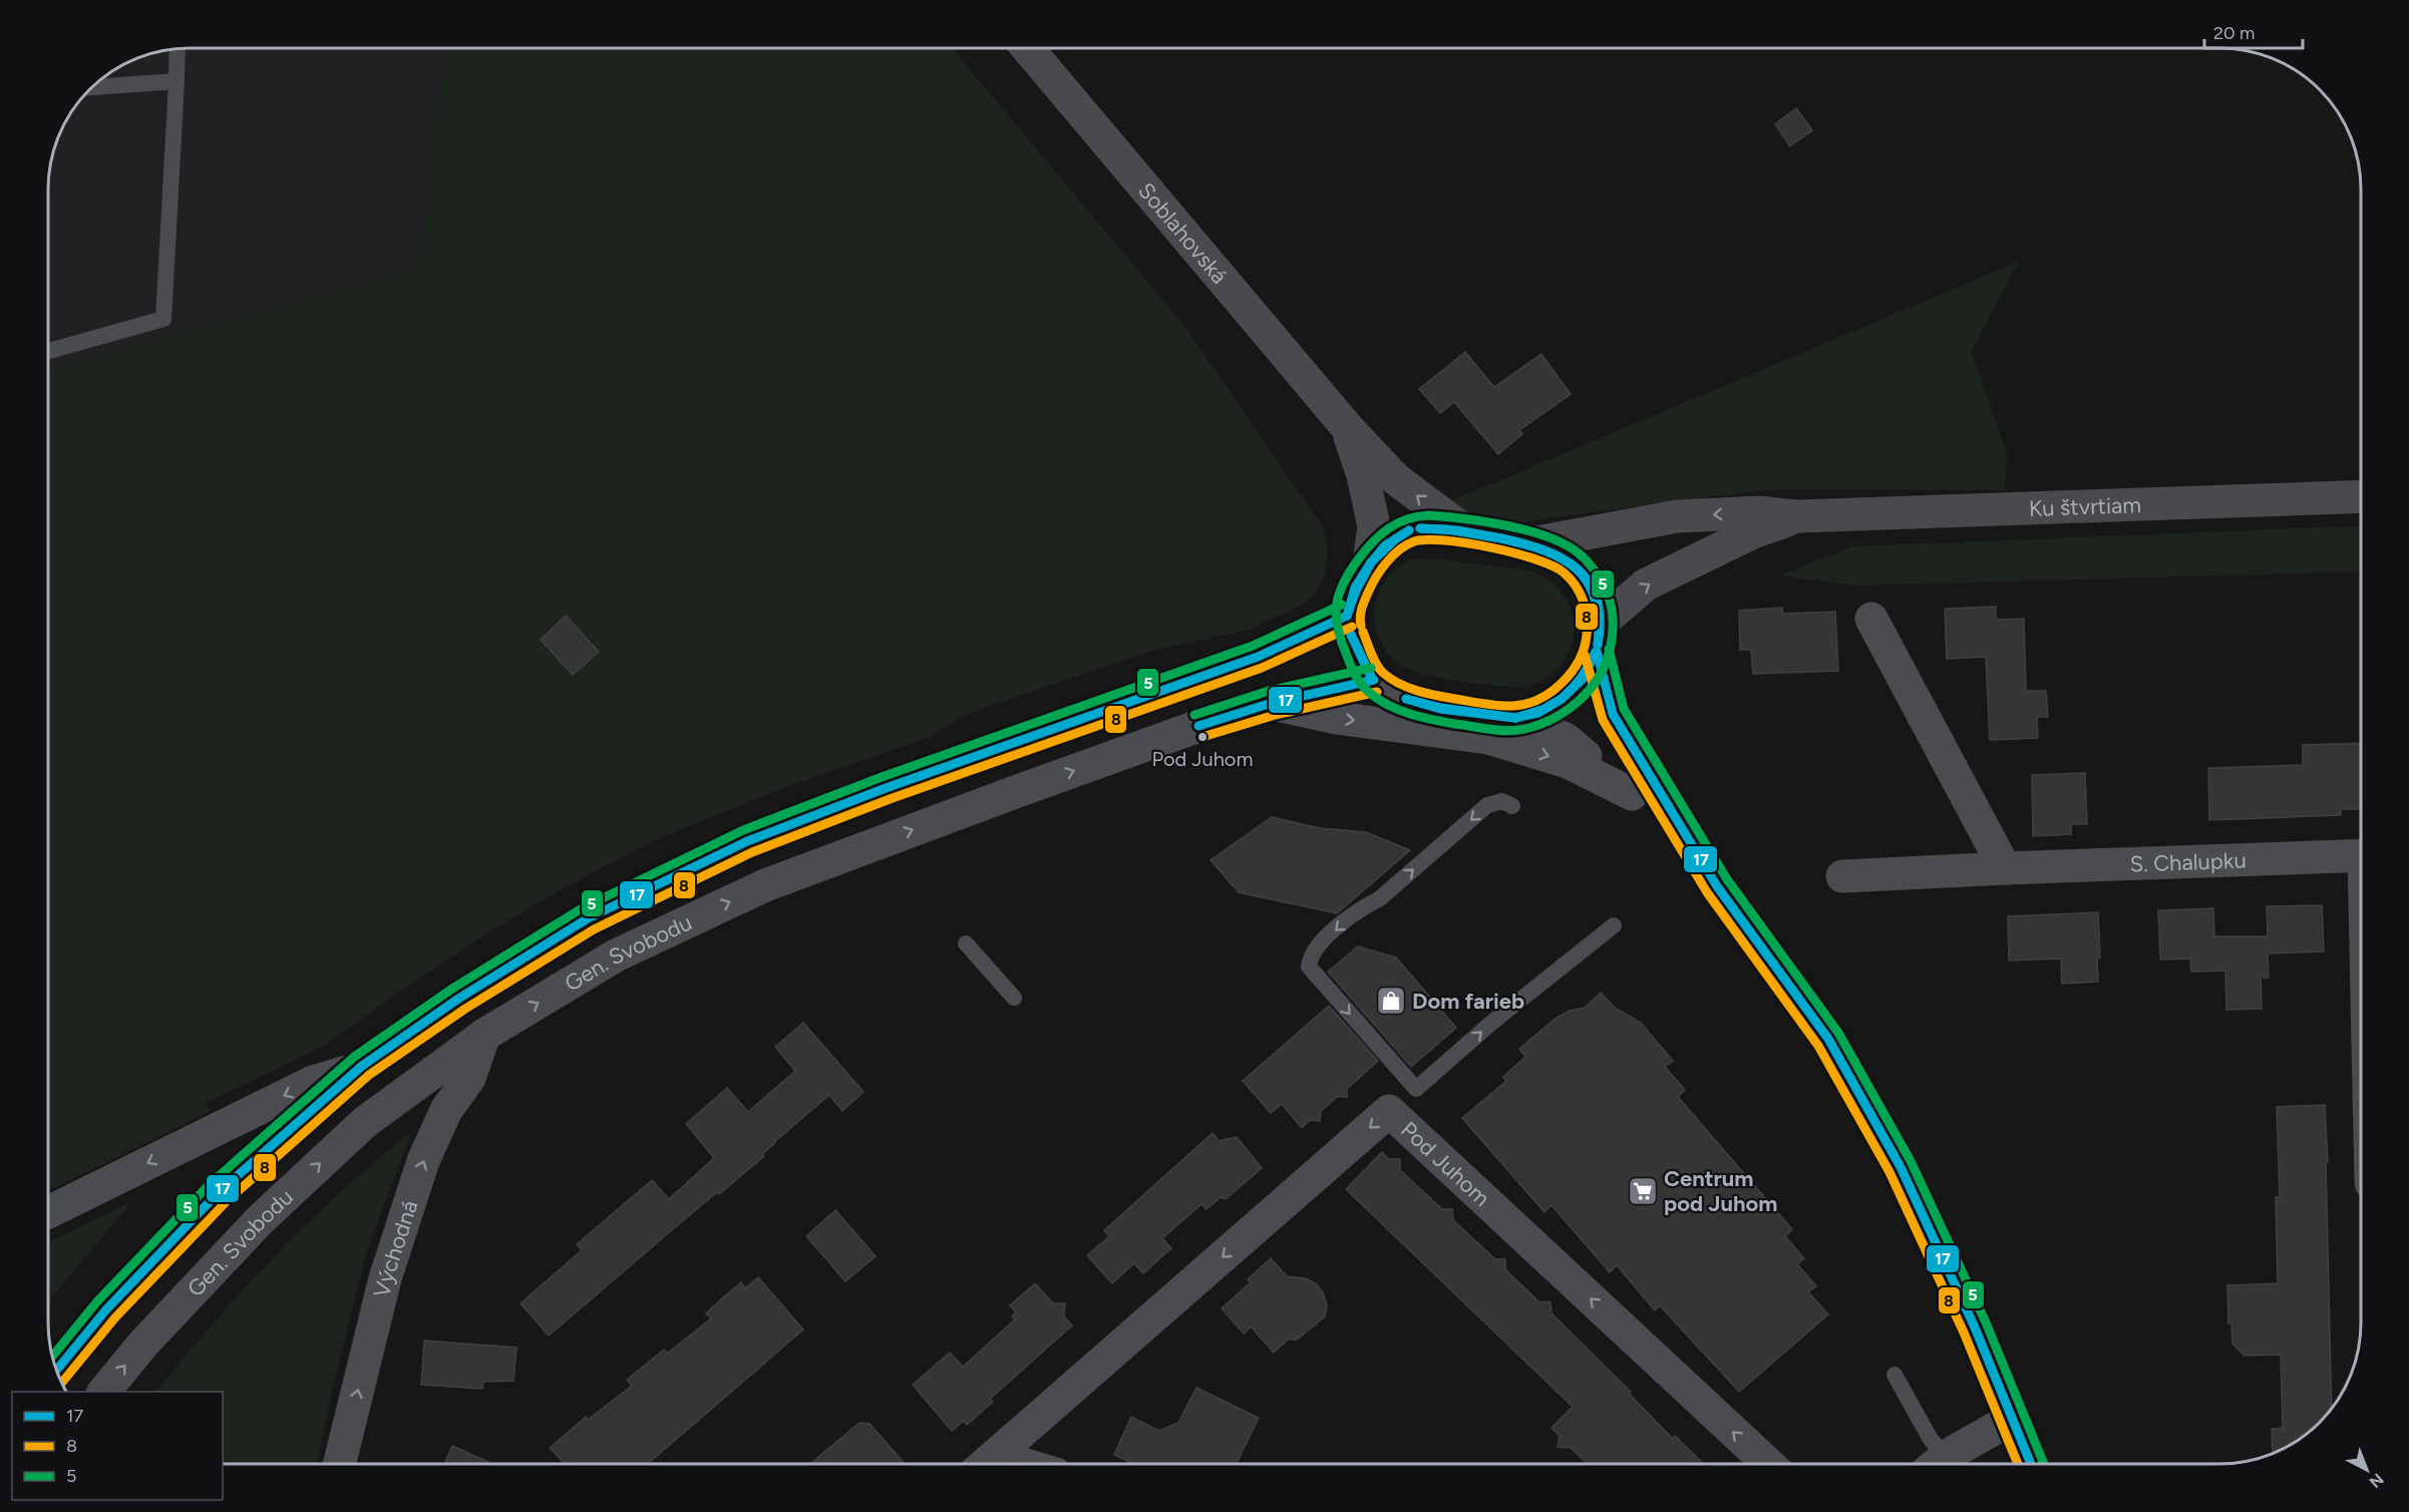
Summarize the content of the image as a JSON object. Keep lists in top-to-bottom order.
{
  "streets": {
    "street": [
      "Soblahovská",
      "Ku štvrtiam",
      "S. Chalupku",
      "Gen. Svobodu",
      "Pod Juhom",
      "Východná"
    ]
  },
  "crossings": [
    ["Soblahovská", "Ku štvrtiam"],
    ["Ku štvrtiam", "Gen. Svobodu"],
    ["Gen. Svobodu", "Východná"]
  ],
  "one_way": ["Východná"],
  "places": {
    "other": ["Pod Juhom"],
    "shop": ["Dom farieb"],
    "supermarket": ["Centrum pod Juhom"]
  },
  "lines": ["transit line 5", "transit line 17", "transit line 8"],
  "legend": ["17", "8", "5"],
  "scale_bar": "20 m",
  "north": "bottom right"
}
